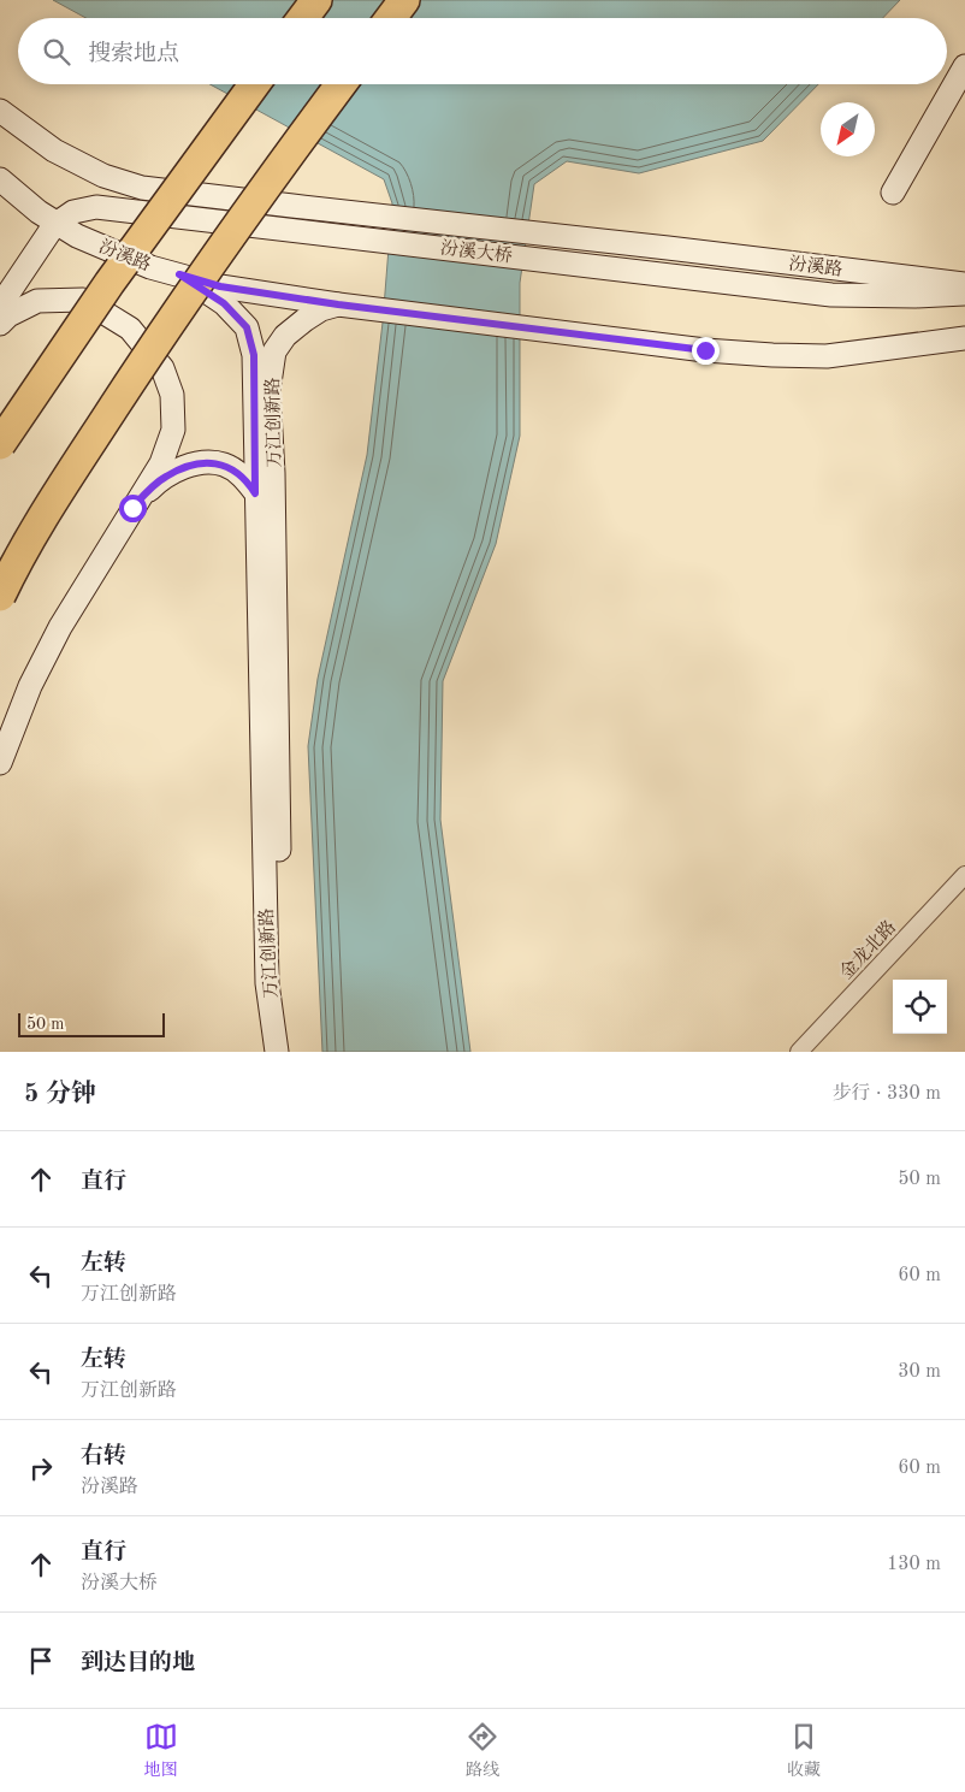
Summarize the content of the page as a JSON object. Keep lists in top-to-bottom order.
{
  "streets": {
    "main road": ["汾溪大桥", "汾溪路", "万江创新路"],
    "street": ["金龙北路"]
  },
  "crossings": [
    ["汾溪大桥", "汾溪路"],
    ["汾溪路", "万江创新路"]
  ],
  "scale_bar": "50 m",
  "north": "bottom left",
  "page": {
    "search": "搜索地点",
    "scale": "50 m",
    "heading": ["5 分钟", "步行 · 330 m"],
    "list": [
      ["直行", "50 m"],
      ["左转", "万江创新路", "60 m"],
      ["左转", "万江创新路", "30 m"],
      ["右转", "汾溪路", "60 m"],
      ["直行", "汾溪大桥", "130 m"],
      "到达目的地"
    ],
    "nav": ["地图", "路线", "收藏"]
  }
}
